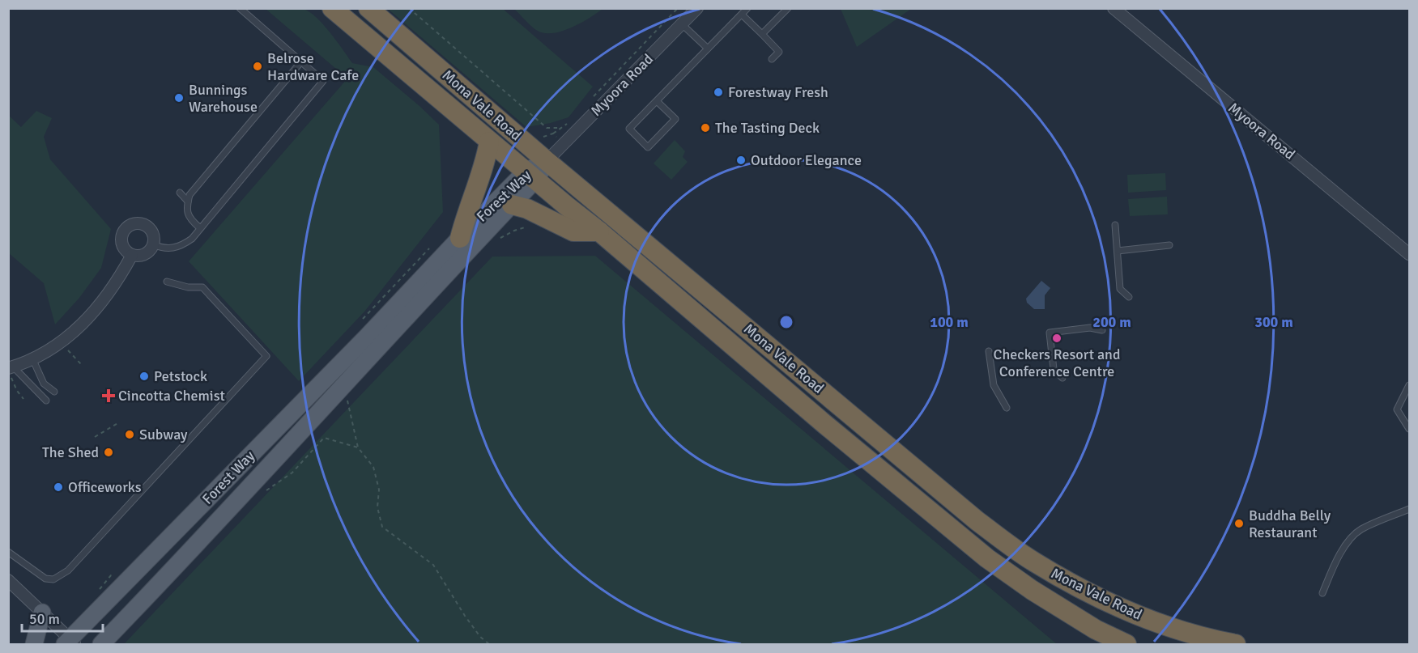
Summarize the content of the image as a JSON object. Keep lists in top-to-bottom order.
{
  "streets": {
    "highway": ["Mona Vale Road"],
    "main road": ["Forest Way"],
    "street": ["Myoora Road"]
  },
  "crossings": [
    ["Myoora Road", "Mona Vale Road"],
    ["Myoora Road", "Forest Way"],
    ["Mona Vale Road", "Forest Way"]
  ],
  "places": {
    "other": [
      "Belrose Hardware Cafe",
      "Forestway Fresh",
      "Bunnings Warehouse",
      "The Tasting Deck",
      "Outdoor Elegance",
      "Checkers Resort and Conference Centre",
      "Petstock",
      "Subway",
      "The Shed",
      "Officeworks",
      "Buddha Belly Restaurant"
    ],
    "health": ["Cincotta Chemist"]
  },
  "scale_bar": "50 m",
  "rings": ["100 m", "200 m", "300 m"]
}
